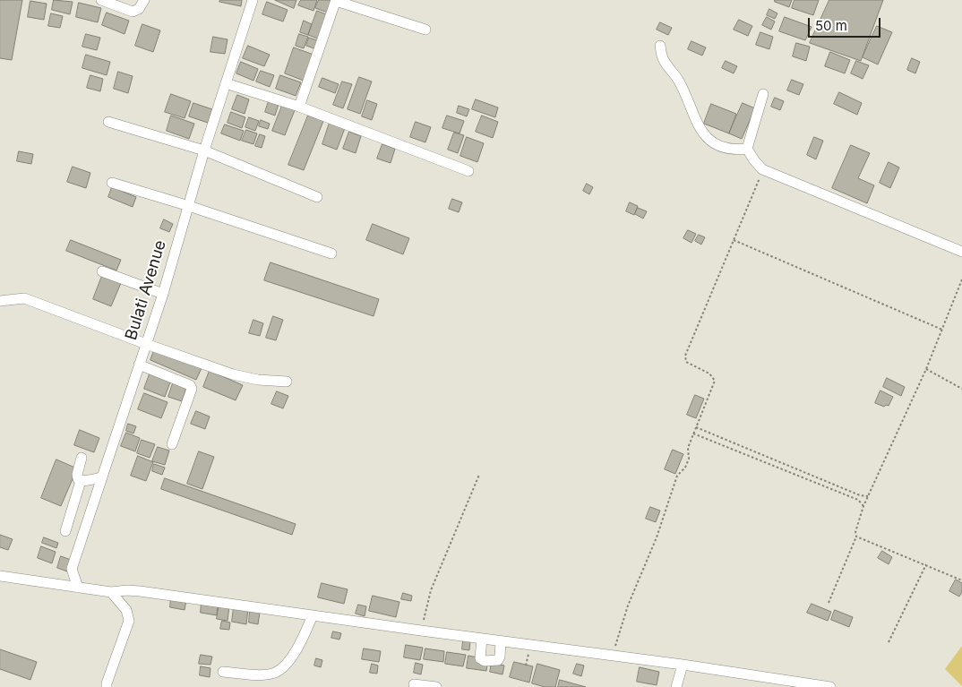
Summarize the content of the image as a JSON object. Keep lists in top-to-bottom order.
{
  "streets": {
    "street": ["Bulati Avenue"]
  },
  "scale_bar": "50 m"
}
